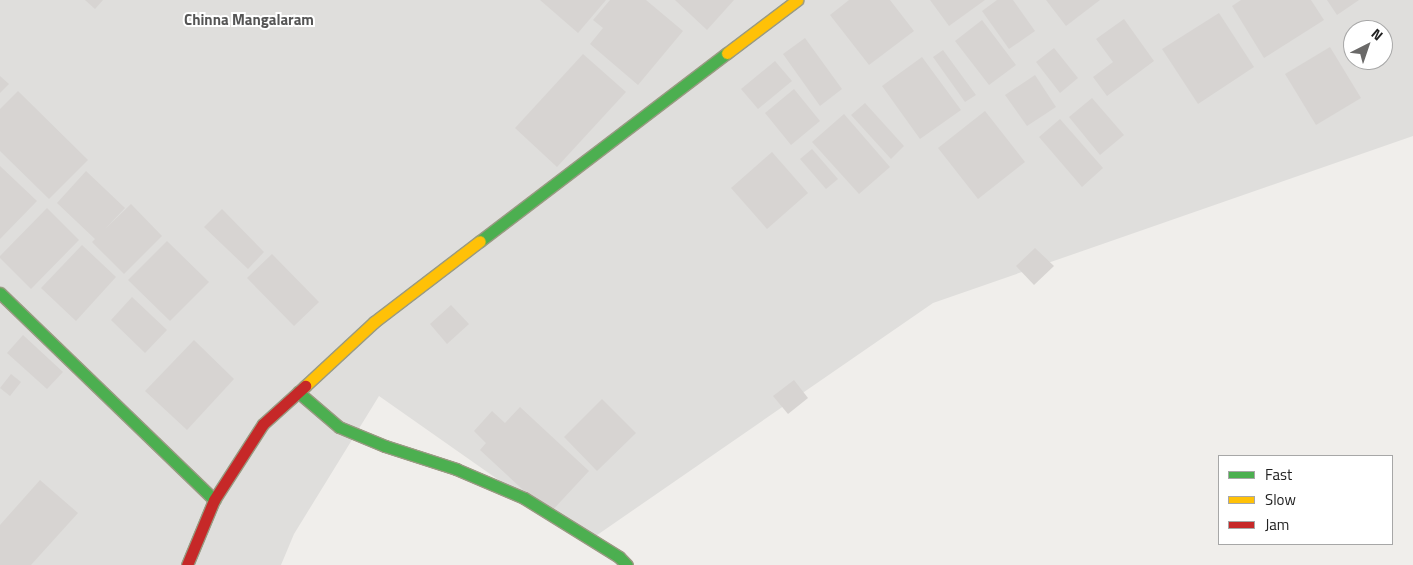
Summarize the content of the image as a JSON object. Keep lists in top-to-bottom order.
{
  "districts": ["Chinna Mangalaram"],
  "legend": ["Fast", "Slow", "Jam"],
  "north": "top right"
}
